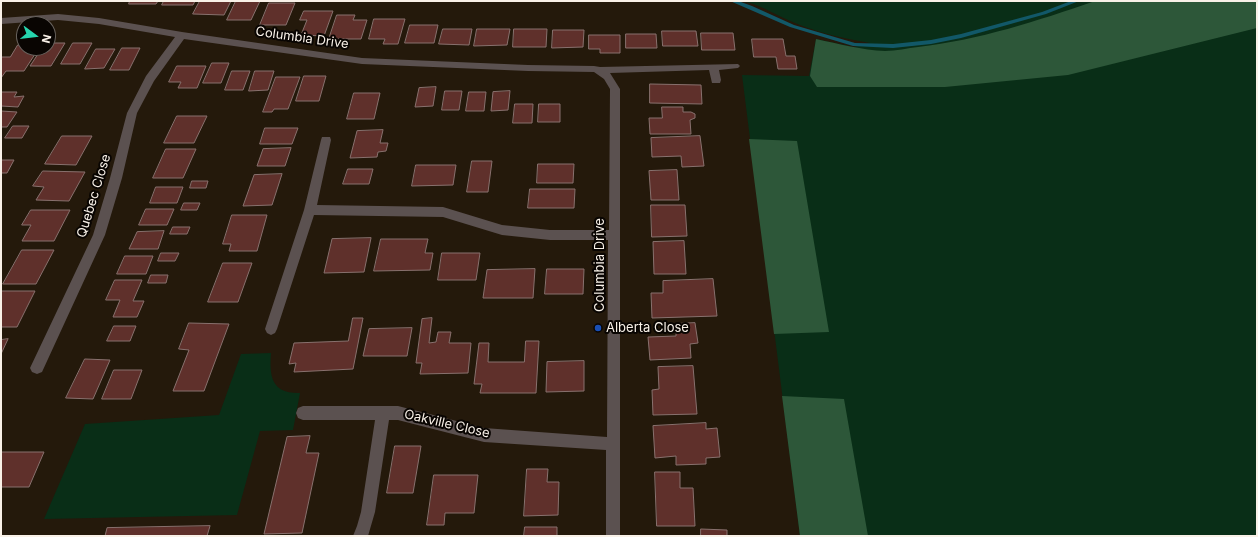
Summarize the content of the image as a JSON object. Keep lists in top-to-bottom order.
{
  "streets": {
    "street": ["Columbia Drive", "Quebec Close", "Oakville Close"]
  },
  "crossings": [
    ["Columbia Drive", "Quebec Close"],
    ["Columbia Drive", "Oakville Close"]
  ],
  "places": ["Alberta Close"],
  "north": "right"
}
